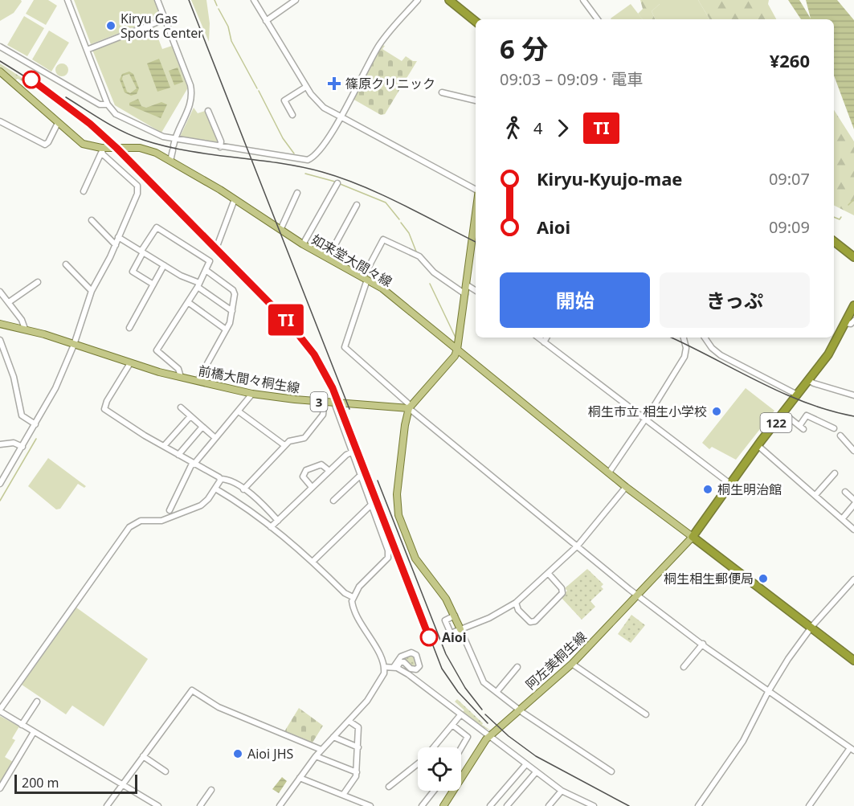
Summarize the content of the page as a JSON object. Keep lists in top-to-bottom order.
{
  "streets": {
    "highway": ["122"],
    "main road": [
      "如来堂大間々線",
      "前橋大間々桐生線",
      "3",
      "阿左美桐生線"
    ]
  },
  "crossings": [
    ["如来堂大間々線", "122"],
    ["如来堂大間々線", "阿左美桐生線"],
    ["122", "阿左美桐生線"]
  ],
  "places": {
    "other": [
      "Kiryu Gas Sports Center",
      "桐生市立 相生小学校",
      "桐生明治館",
      "桐生相生郵便局",
      "Aioi",
      "Aioi JHS"
    ],
    "health": ["篠原クリニック"]
  },
  "scale_bar": "200 m",
  "page": {
    "on_map": "TI",
    "heading": ["6 分", "09:03 – 09:09 · 電車", "¥260"],
    "legs": ["4", "TI"],
    "list": [
      {
        "name": "Kiryu-Kyujo-mae",
        "value": "09:07"
      },
      {
        "name": "Aioi",
        "value": "09:09"
      }
    ],
    "buttons": ["開始", "きっぷ"],
    "scale": "200 m"
  }
}
